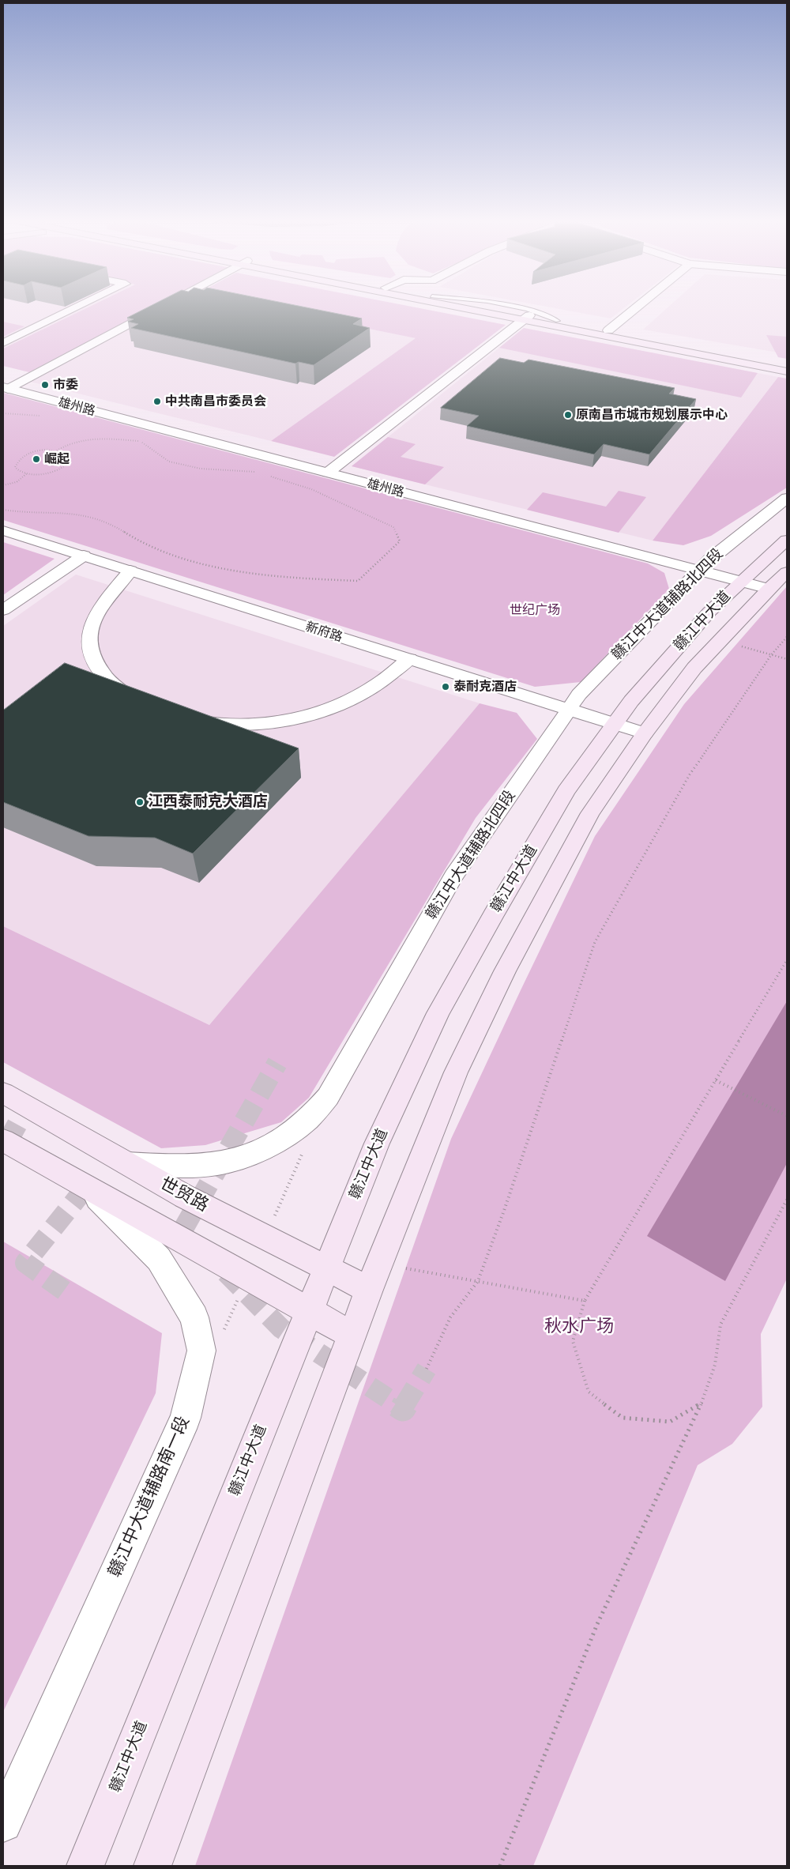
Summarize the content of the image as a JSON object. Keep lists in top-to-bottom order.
{
  "streets": {
    "main road": ["赣江中大道", "世贸路"],
    "street": [
      "雄州路",
      "赣江中大道辅路北四段",
      "新府路",
      "赣江中大道辅路南一段"
    ]
  },
  "crossings": [
    ["雄州路", "赣江中大道辅路北四段"],
    ["雄州路", "赣江中大道"],
    ["赣江中大道辅路北四段", "新府路"],
    ["赣江中大道辅路北四段", "世贸路"],
    ["赣江中大道", "新府路"],
    ["赣江中大道", "世贸路"]
  ],
  "parks": ["世纪广场", "秋水广场"],
  "places": [
    "市委",
    "中共南昌市委员会",
    "原南昌市城市规划展示中心",
    "崛起",
    "泰耐克酒店",
    "江西泰耐克大酒店"
  ]
}
